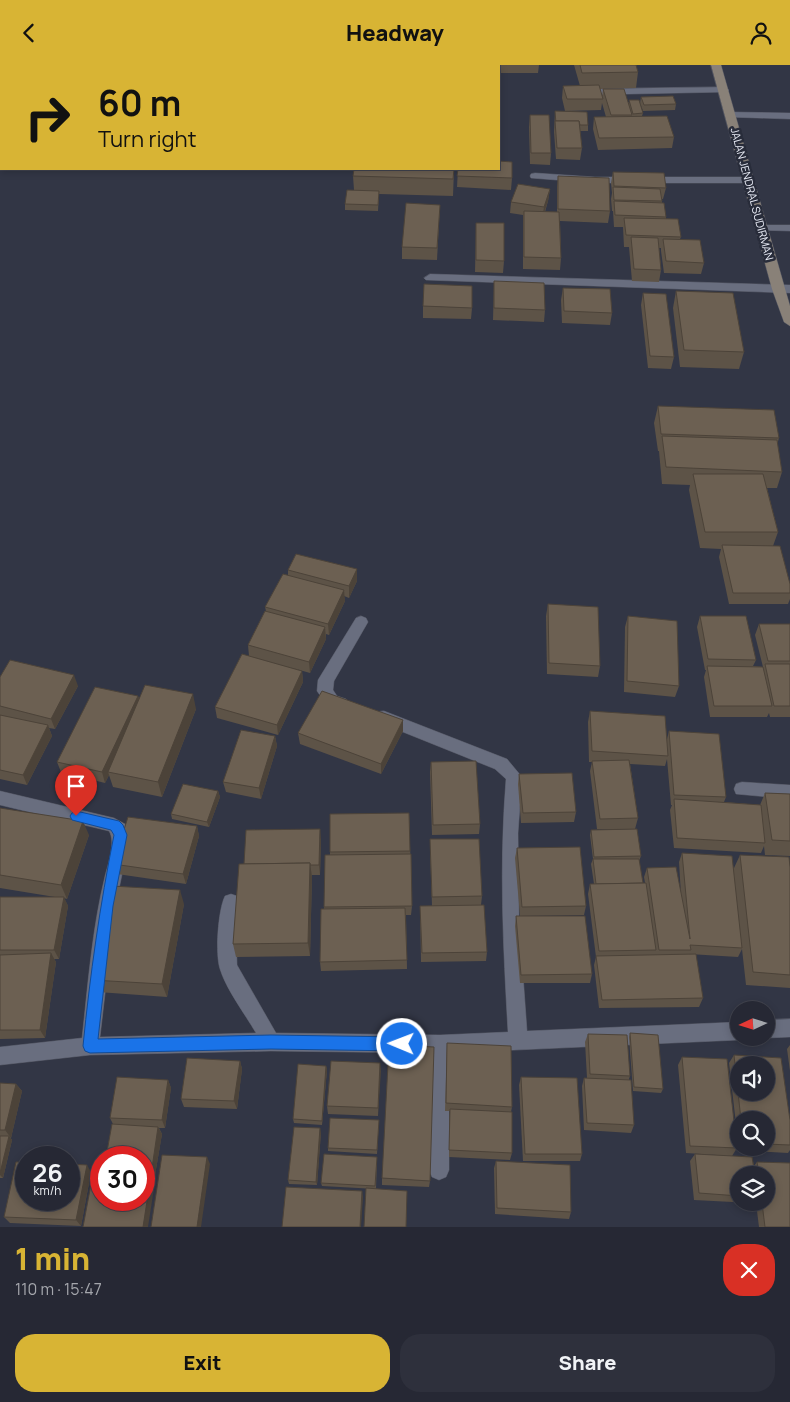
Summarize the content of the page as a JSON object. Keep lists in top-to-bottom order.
{
  "streets": {
    "street": ["JALAN JENDRAL SUDIRMAN"]
  },
  "north": "left",
  "page": {
    "header": "Headway",
    "turn": ["60 m", "Turn right"],
    "speed": "26 km/h",
    "limit": "30",
    "heading": ["1 min", "110 m · 15:47"],
    "buttons": ["Exit", "Share"]
  }
}
